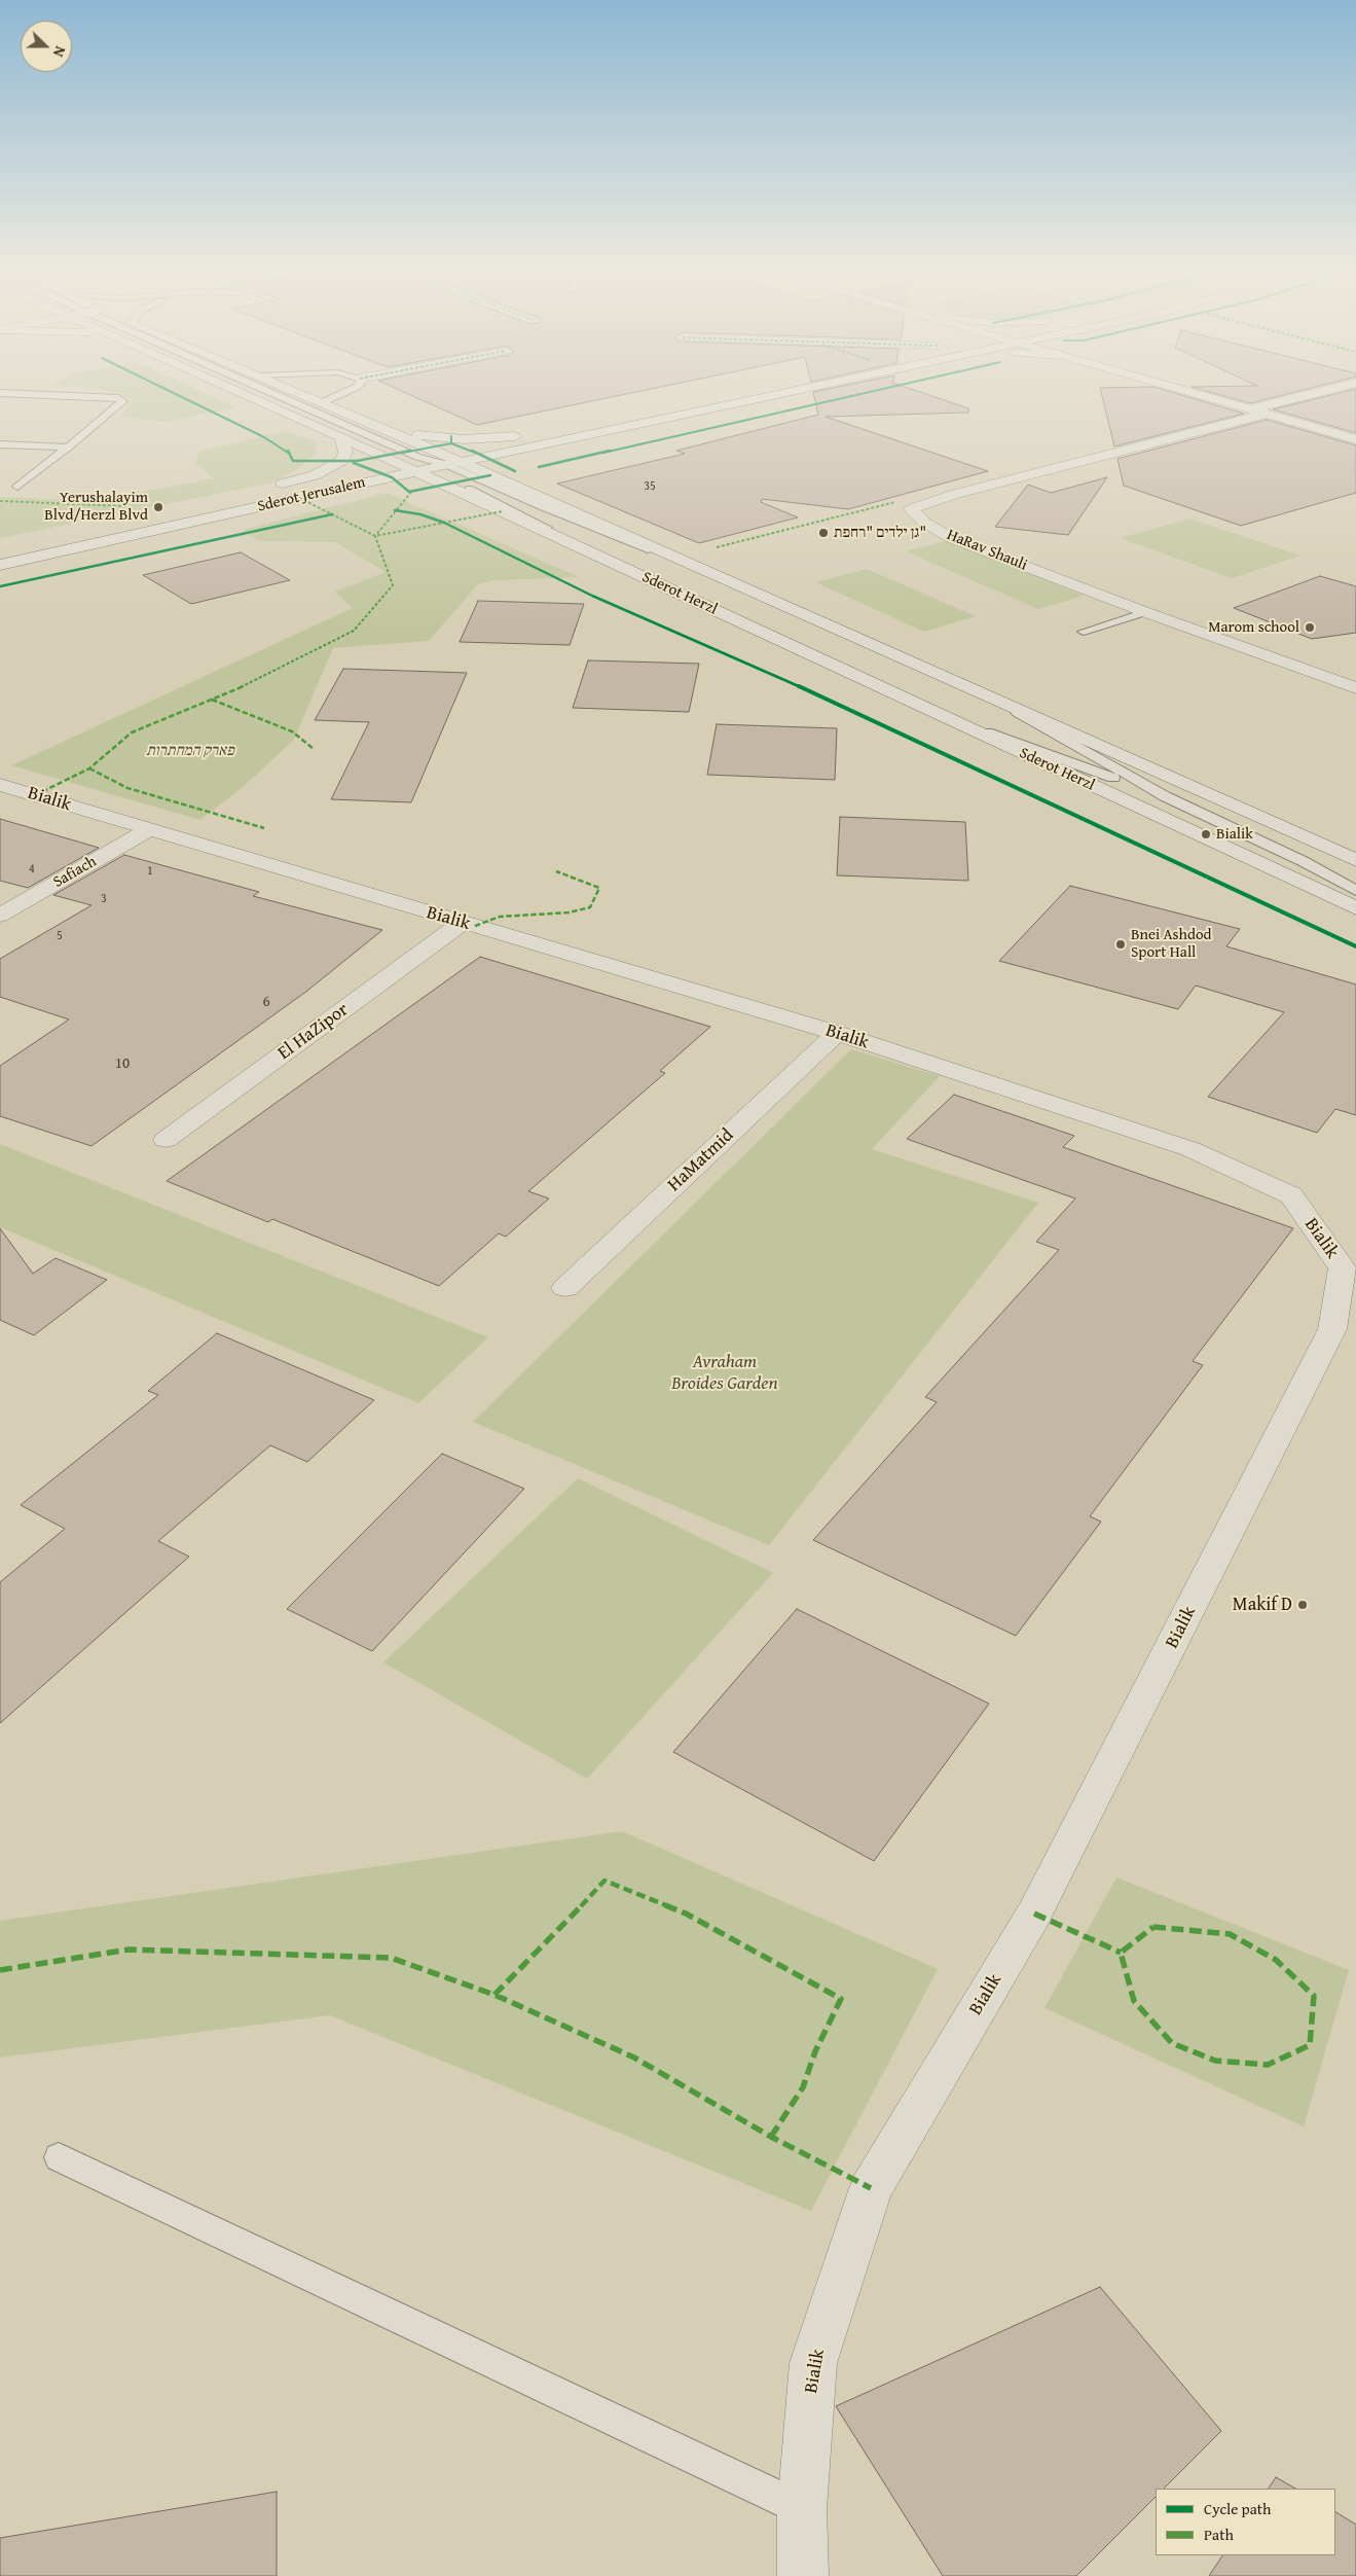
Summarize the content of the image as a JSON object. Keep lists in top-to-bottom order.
{
  "streets": {
    "main road": [
      "Sderot Jerusalem",
      "HaRav Shauli",
      "Sderot Herzl",
      "Bialik",
      "Safiach",
      "El HaZipor",
      "HaMatmid"
    ]
  },
  "crossings": [
    ["Sderot Jerusalem", "Sderot Herzl"],
    ["Bialik", "Safiach"],
    ["Bialik", "El HaZipor"],
    ["Bialik", "HaMatmid"]
  ],
  "parks": ["פארק המחתרות", "Avraham Broides Garden"],
  "places": [
    "Yerushalayim Blvd/Herzl Blvd",
    "גן ילדים \"רחפת\"",
    "Marom school",
    "Bialik",
    "Bnei Ashdod Sport Hall",
    "Makif D"
  ],
  "house_numbers": [
    "35",
    "4",
    "1",
    "3",
    "5",
    "6",
    "10"
  ],
  "legend": ["Cycle path", "Path"],
  "north": "right"
}
